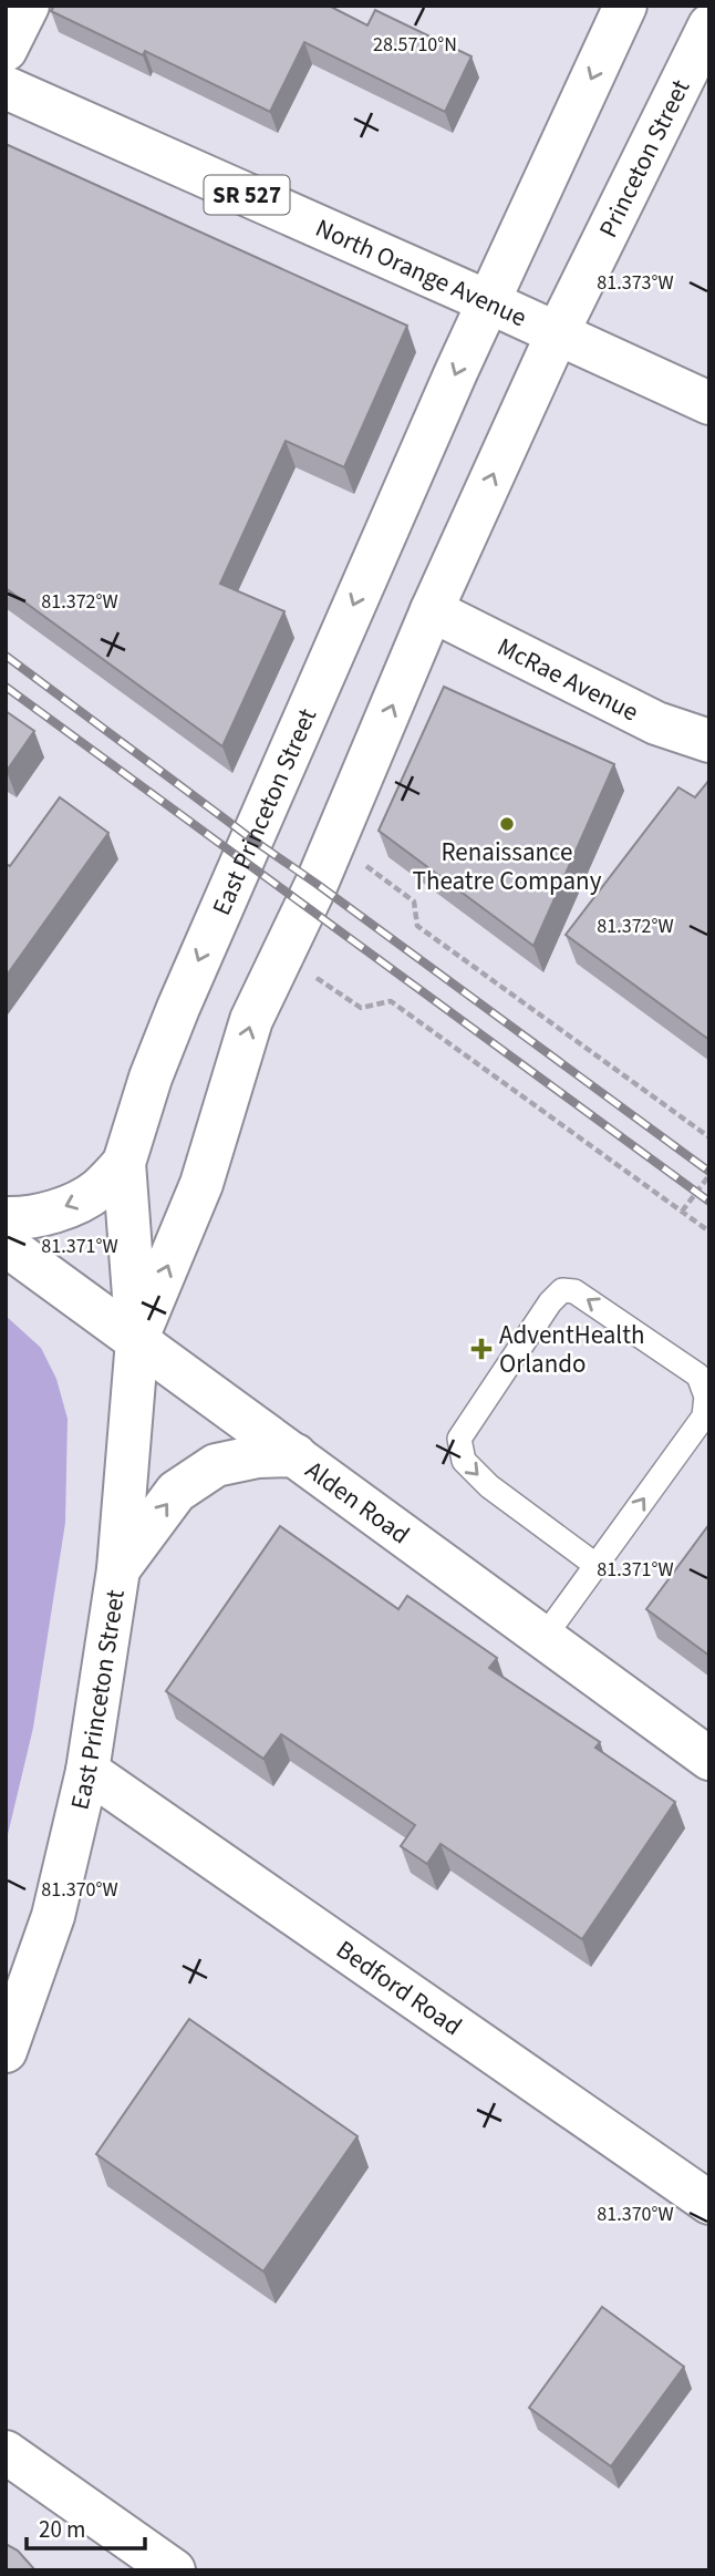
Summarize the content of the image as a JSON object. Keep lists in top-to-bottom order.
{
  "streets": {
    "main road": [
      "Princeton Street",
      "SR 527",
      "North Orange Avenue",
      "McRae Avenue",
      "East Princeton Street",
      "Alden Road",
      "Bedford Road"
    ]
  },
  "crossings": [
    ["Princeton Street", "North Orange Avenue"],
    ["Princeton Street", "East Princeton Street"],
    ["North Orange Avenue", "East Princeton Street"],
    ["McRae Avenue", "East Princeton Street"],
    ["East Princeton Street", "Alden Road"],
    ["East Princeton Street", "Bedford Road"]
  ],
  "places": {
    "other": ["Renaissance Theatre Company"],
    "health": ["AdventHealth Orlando"]
  },
  "scale_bar": "20 m",
  "coordinates": [
    "28.5710°N",
    "81.373°W",
    "81.372°W",
    "81.371°W",
    "81.370°W"
  ]
}
